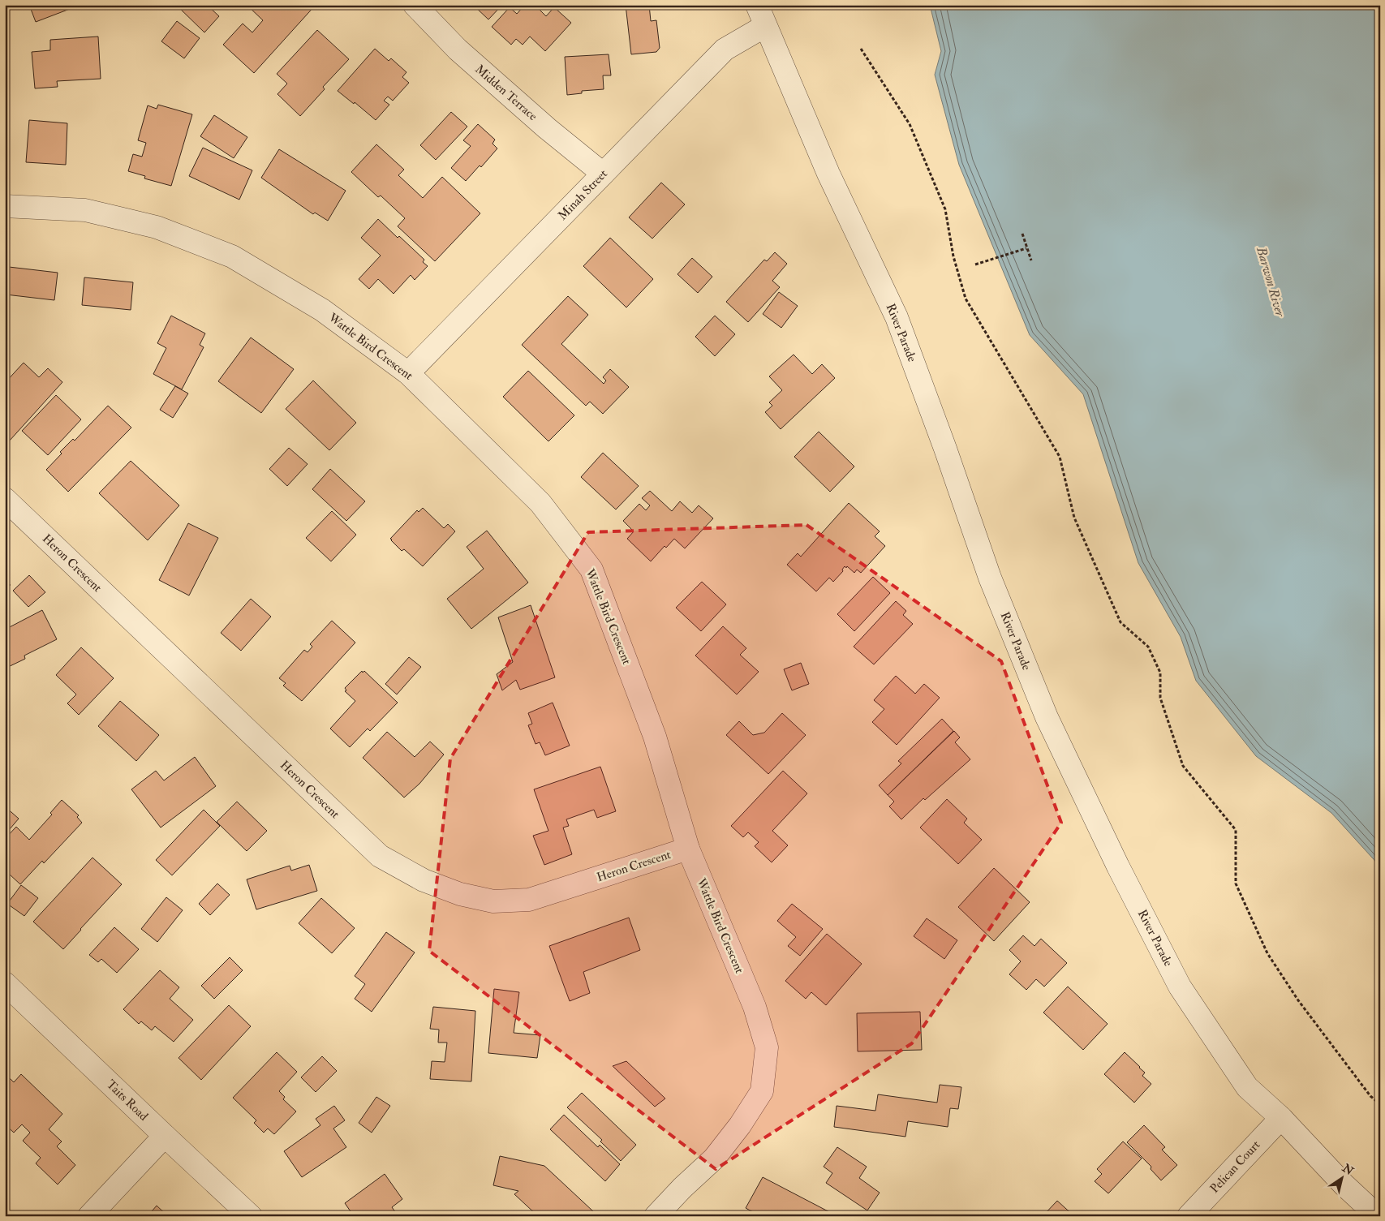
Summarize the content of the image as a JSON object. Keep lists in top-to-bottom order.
{
  "streets": {
    "street": [
      "Midden Terrace",
      "Minah Street",
      "River Parade",
      "Wattle Bird Crescent",
      "Heron Crescent",
      "Taits Road",
      "Pelican Court"
    ]
  },
  "crossings": [
    ["Midden Terrace", "Minah Street"],
    ["Minah Street", "River Parade"],
    ["Minah Street", "Wattle Bird Crescent"],
    ["River Parade", "Pelican Court"],
    ["Wattle Bird Crescent", "Heron Crescent"]
  ],
  "water": ["Barwon River"],
  "north": "top right"
}
